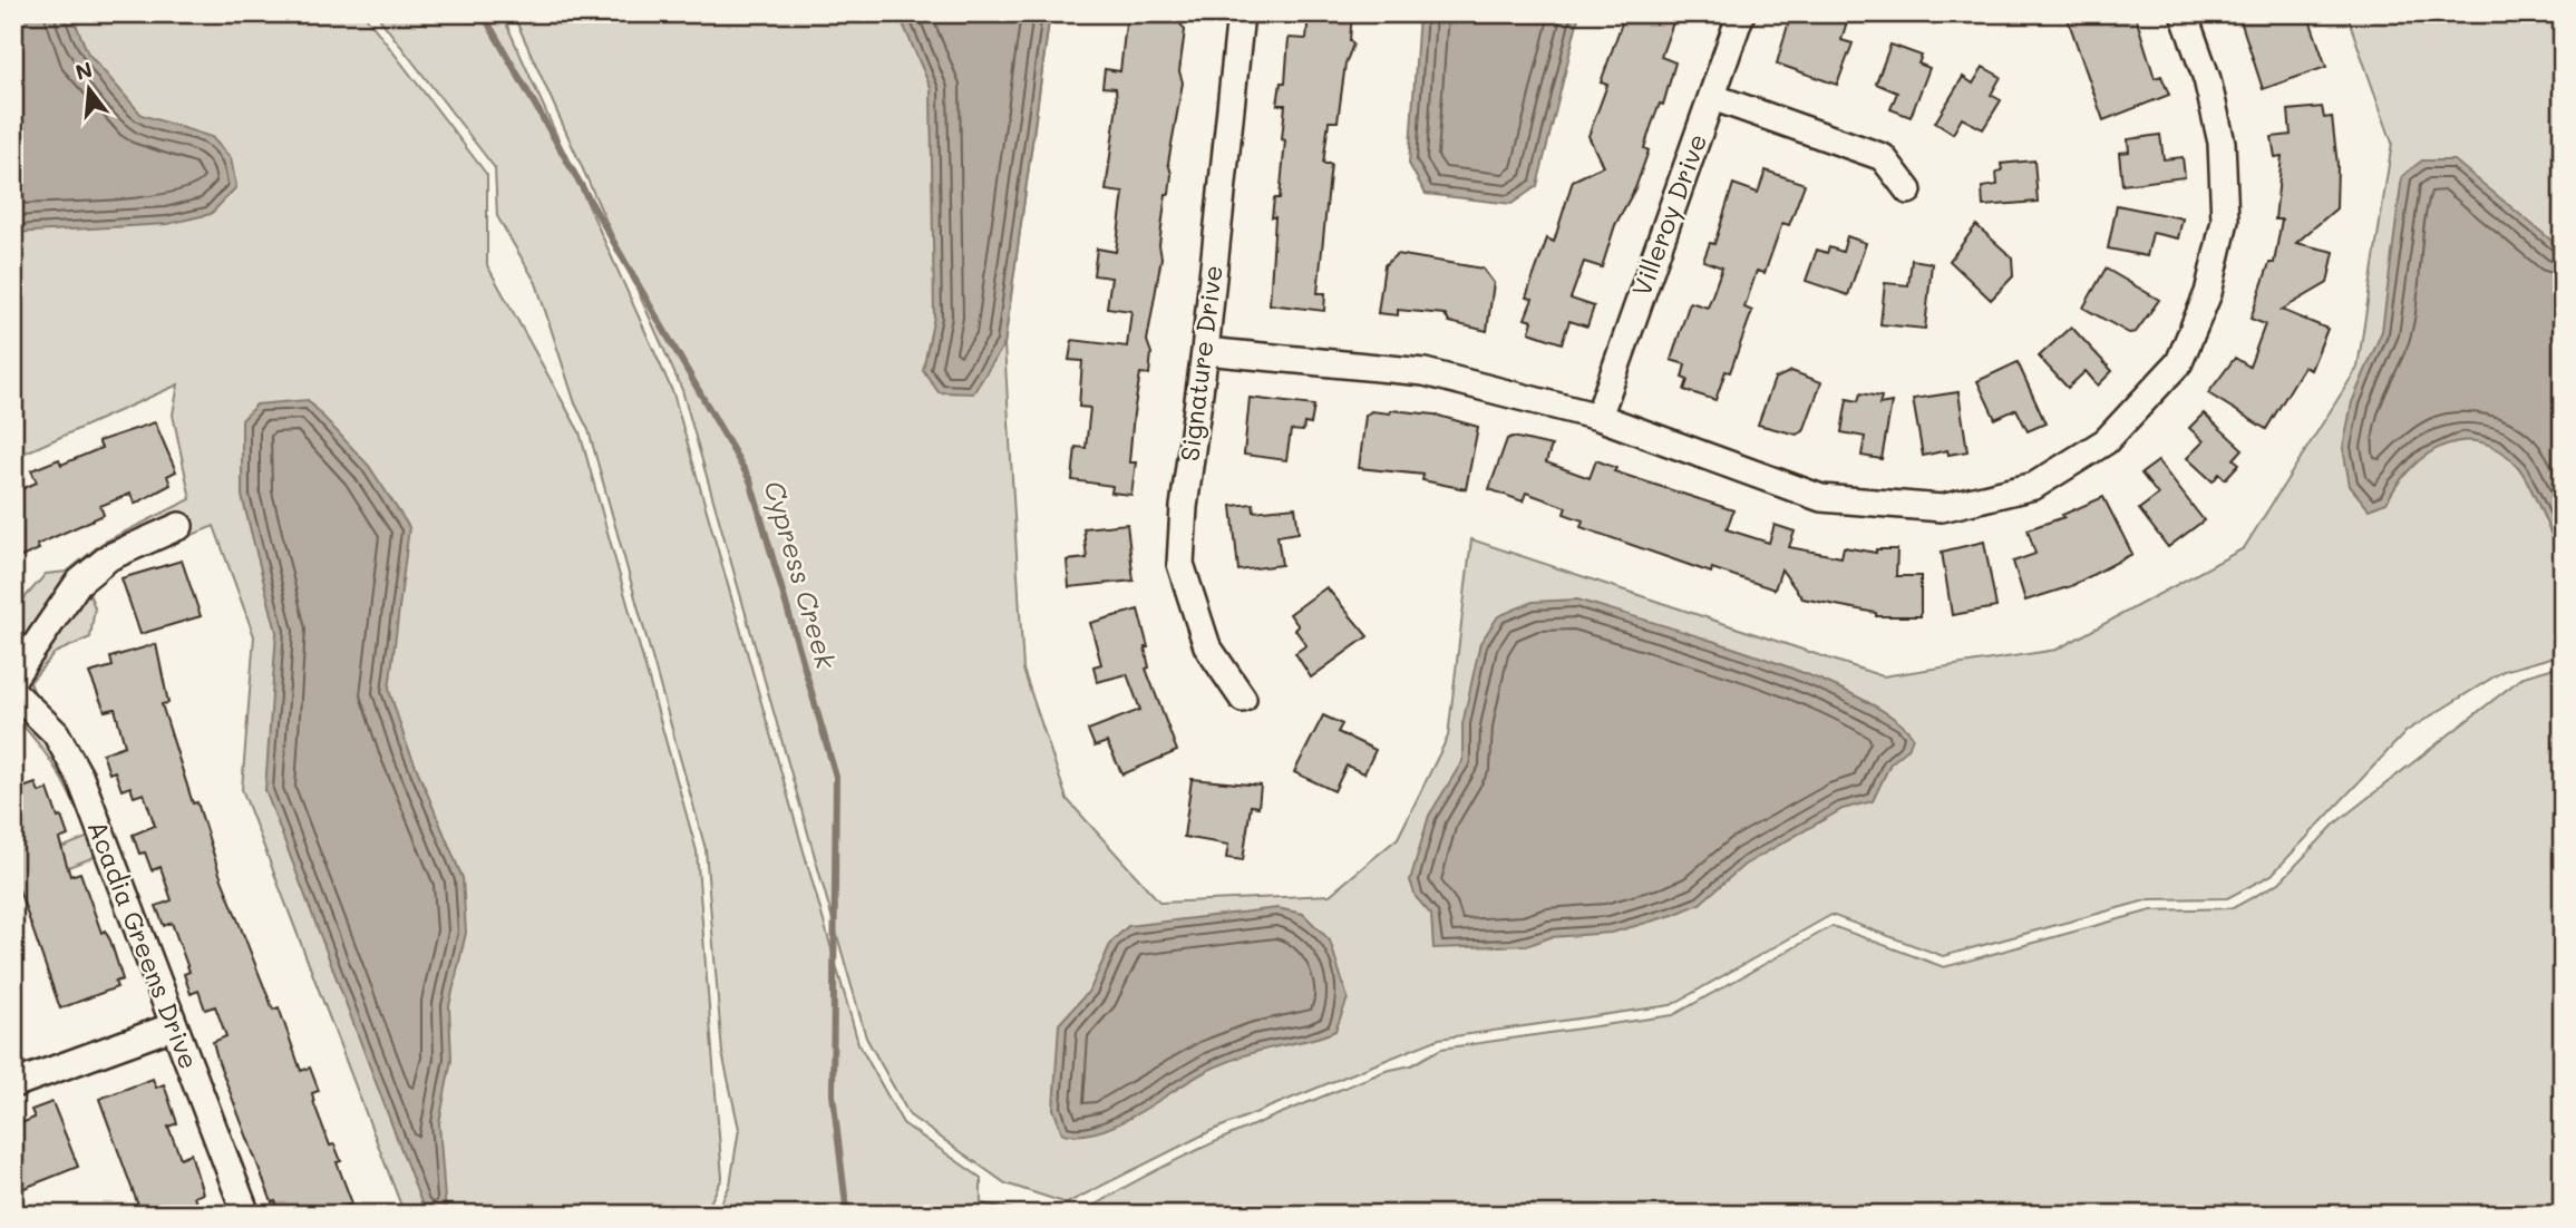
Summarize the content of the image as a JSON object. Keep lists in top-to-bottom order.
{
  "streets": {
    "street": ["Villeroy Drive", "Signature Drive", "Acadia Greens Drive"]
  },
  "water": ["Cypress Creek"],
  "north": "top"
}
